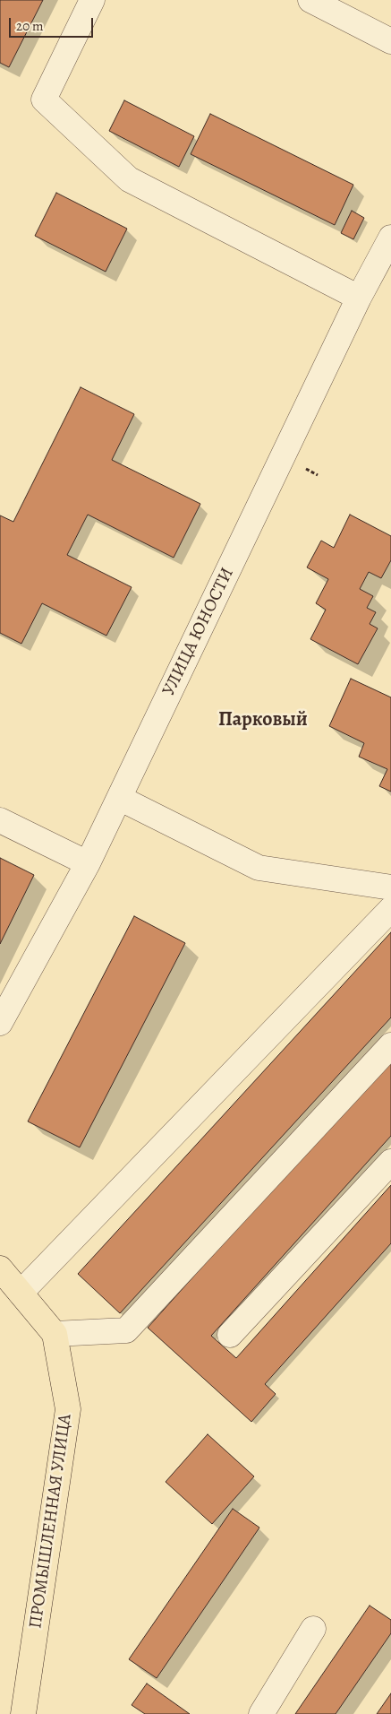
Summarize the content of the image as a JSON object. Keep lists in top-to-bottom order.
{
  "streets": {
    "main road": ["ПРОМЫШЛЕННАЯ УЛИЦА"],
    "street": ["УЛИЦА ЮНОСТИ"]
  },
  "districts": ["Парковый"],
  "scale_bar": "20 m"
}
